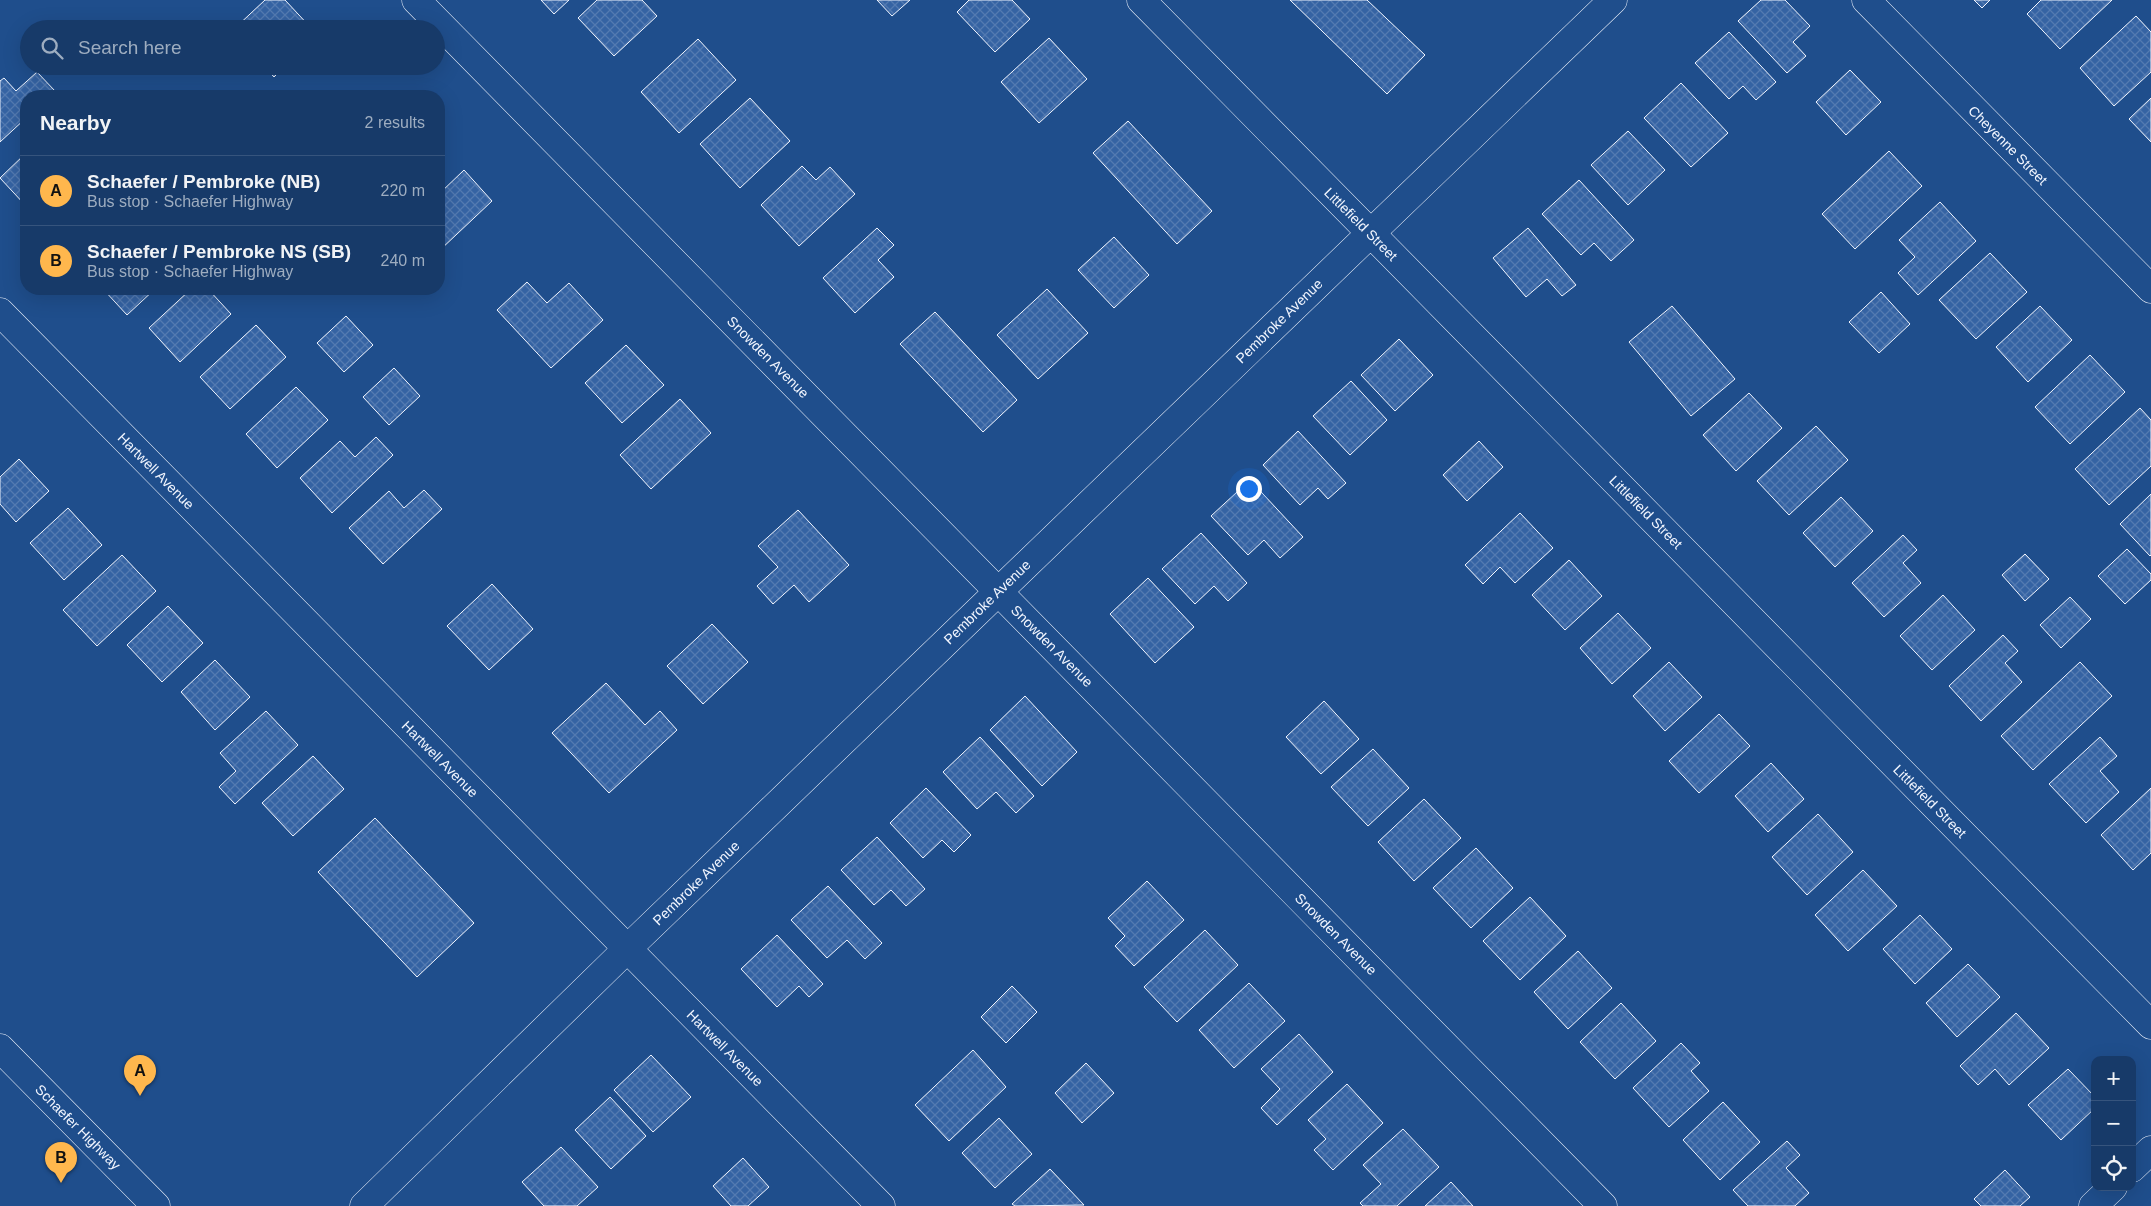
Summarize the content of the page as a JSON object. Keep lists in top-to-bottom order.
{
  "streets": {
    "street": [
      "Cheyenne Street",
      "Littlefield Street",
      "Pembroke Avenue",
      "Snowden Avenue",
      "Hartwell Avenue",
      "Schaefer Highway"
    ]
  },
  "crossings": [
    ["Littlefield Street", "Pembroke Avenue"],
    ["Pembroke Avenue", "Snowden Avenue"],
    ["Pembroke Avenue", "Hartwell Avenue"]
  ],
  "page": {
    "search": "Search here",
    "heading": ["Nearby", "2 results"],
    "list": [
      {
        "mark": "A",
        "name": "Schaefer / Pembroke (NB)",
        "note": "Bus stop · Schaefer Highway",
        "value": "220 m"
      },
      {
        "mark": "B",
        "name": "Schaefer / Pembroke NS (SB)",
        "note": "Bus stop · Schaefer Highway",
        "value": "240 m"
      }
    ],
    "pins": ["A", "B"],
    "map_buttons": ["+", "−"]
  }
}
